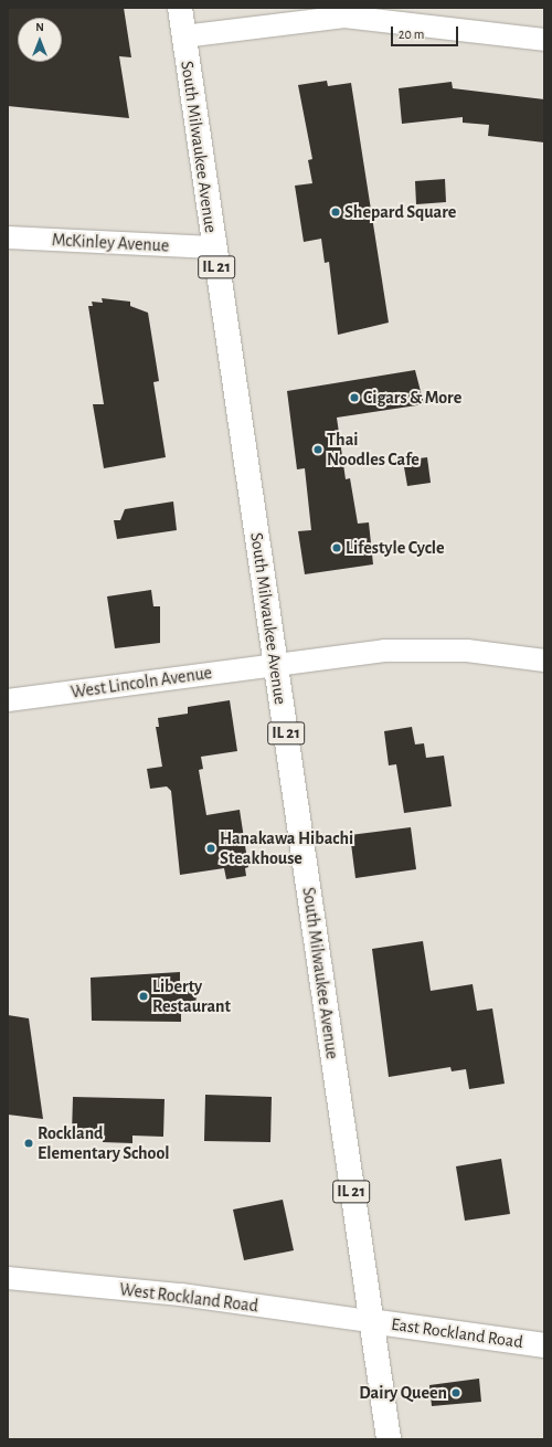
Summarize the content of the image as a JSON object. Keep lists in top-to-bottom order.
{
  "streets": {
    "main road": ["South Milwaukee Avenue", "IL 21", "East Rockland Road"],
    "street": ["McKinley Avenue", "West Lincoln Avenue", "West Rockland Road"]
  },
  "crossings": [
    ["South Milwaukee Avenue", "McKinley Avenue"],
    ["South Milwaukee Avenue", "West Lincoln Avenue"],
    ["South Milwaukee Avenue", "West Rockland Road"],
    ["South Milwaukee Avenue", "East Rockland Road"],
    ["West Rockland Road", "East Rockland Road"]
  ],
  "places": [
    "Shepard Square",
    "Cigars & More",
    "Thai Noodles Cafe",
    "Lifestyle Cycle",
    "Hanakawa Hibachi Steakhouse",
    "Liberty Restaurant",
    "Rockland Elementary School",
    "Dairy Queen"
  ],
  "scale_bar": "20 m",
  "north": "top"
}
